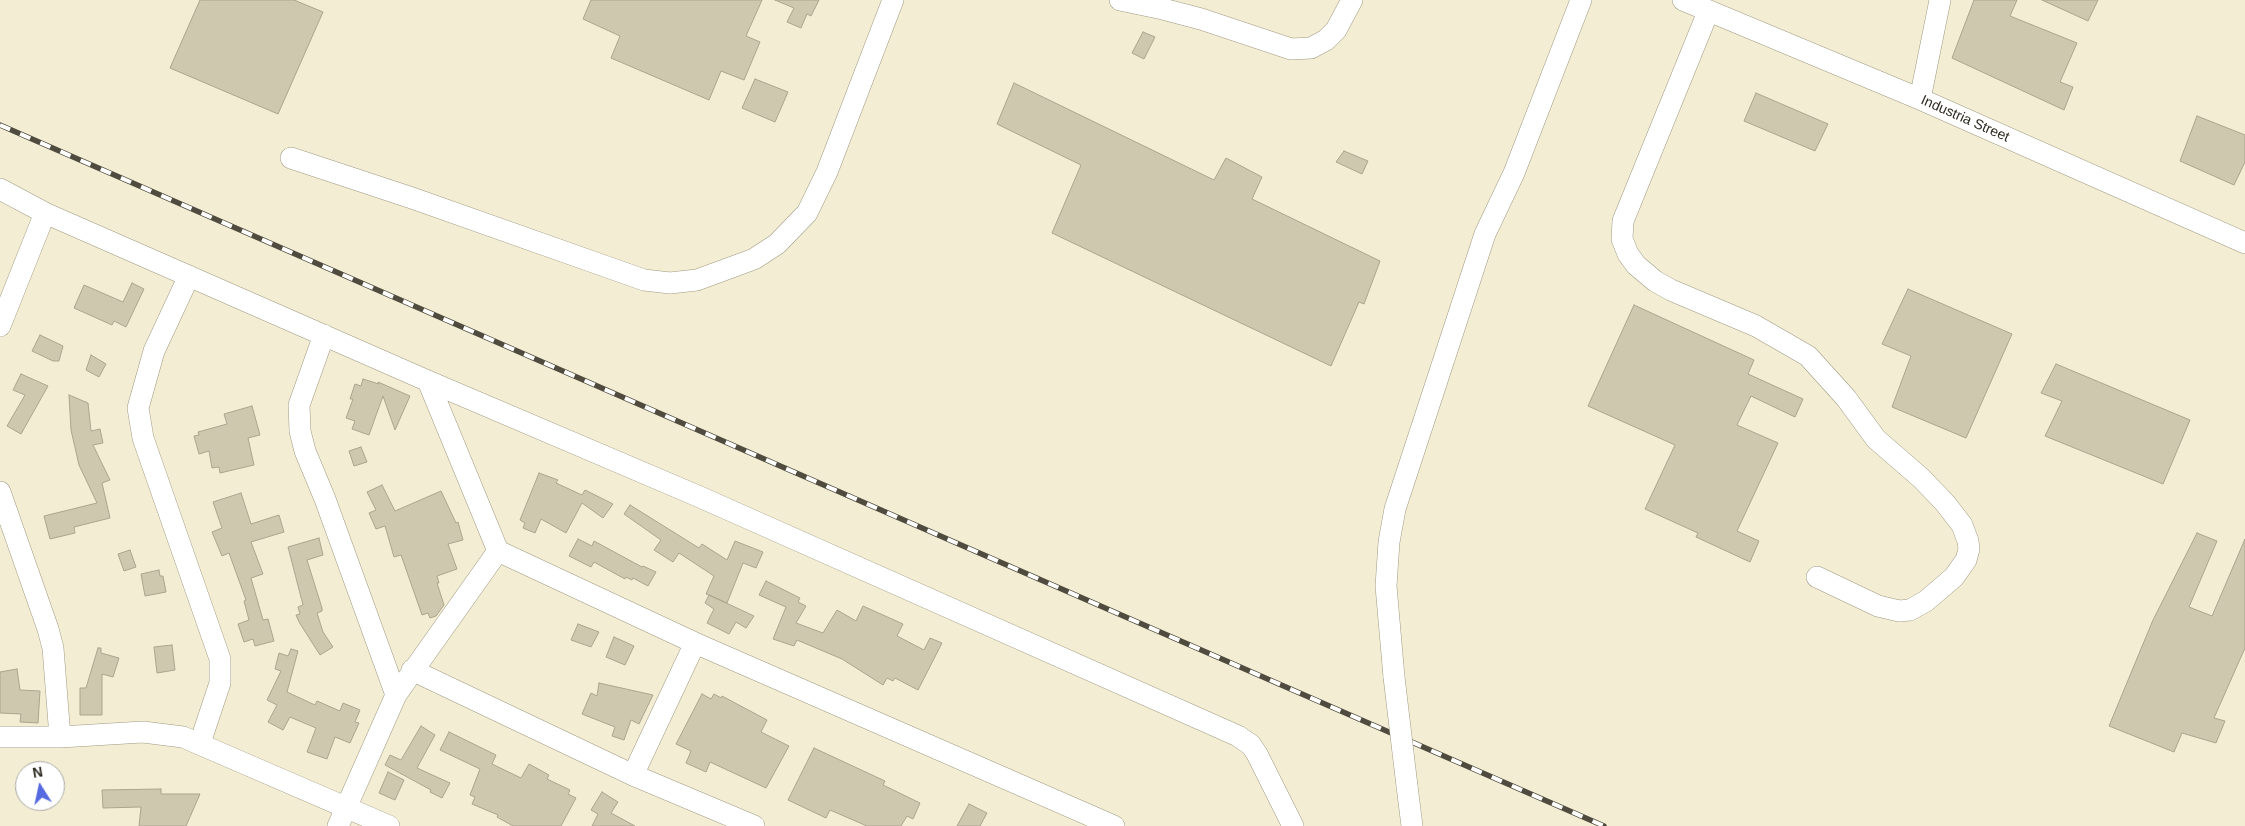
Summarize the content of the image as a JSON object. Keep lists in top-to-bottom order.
{
  "streets": {
    "street": ["Industria Street"]
  },
  "north": "top"
}
